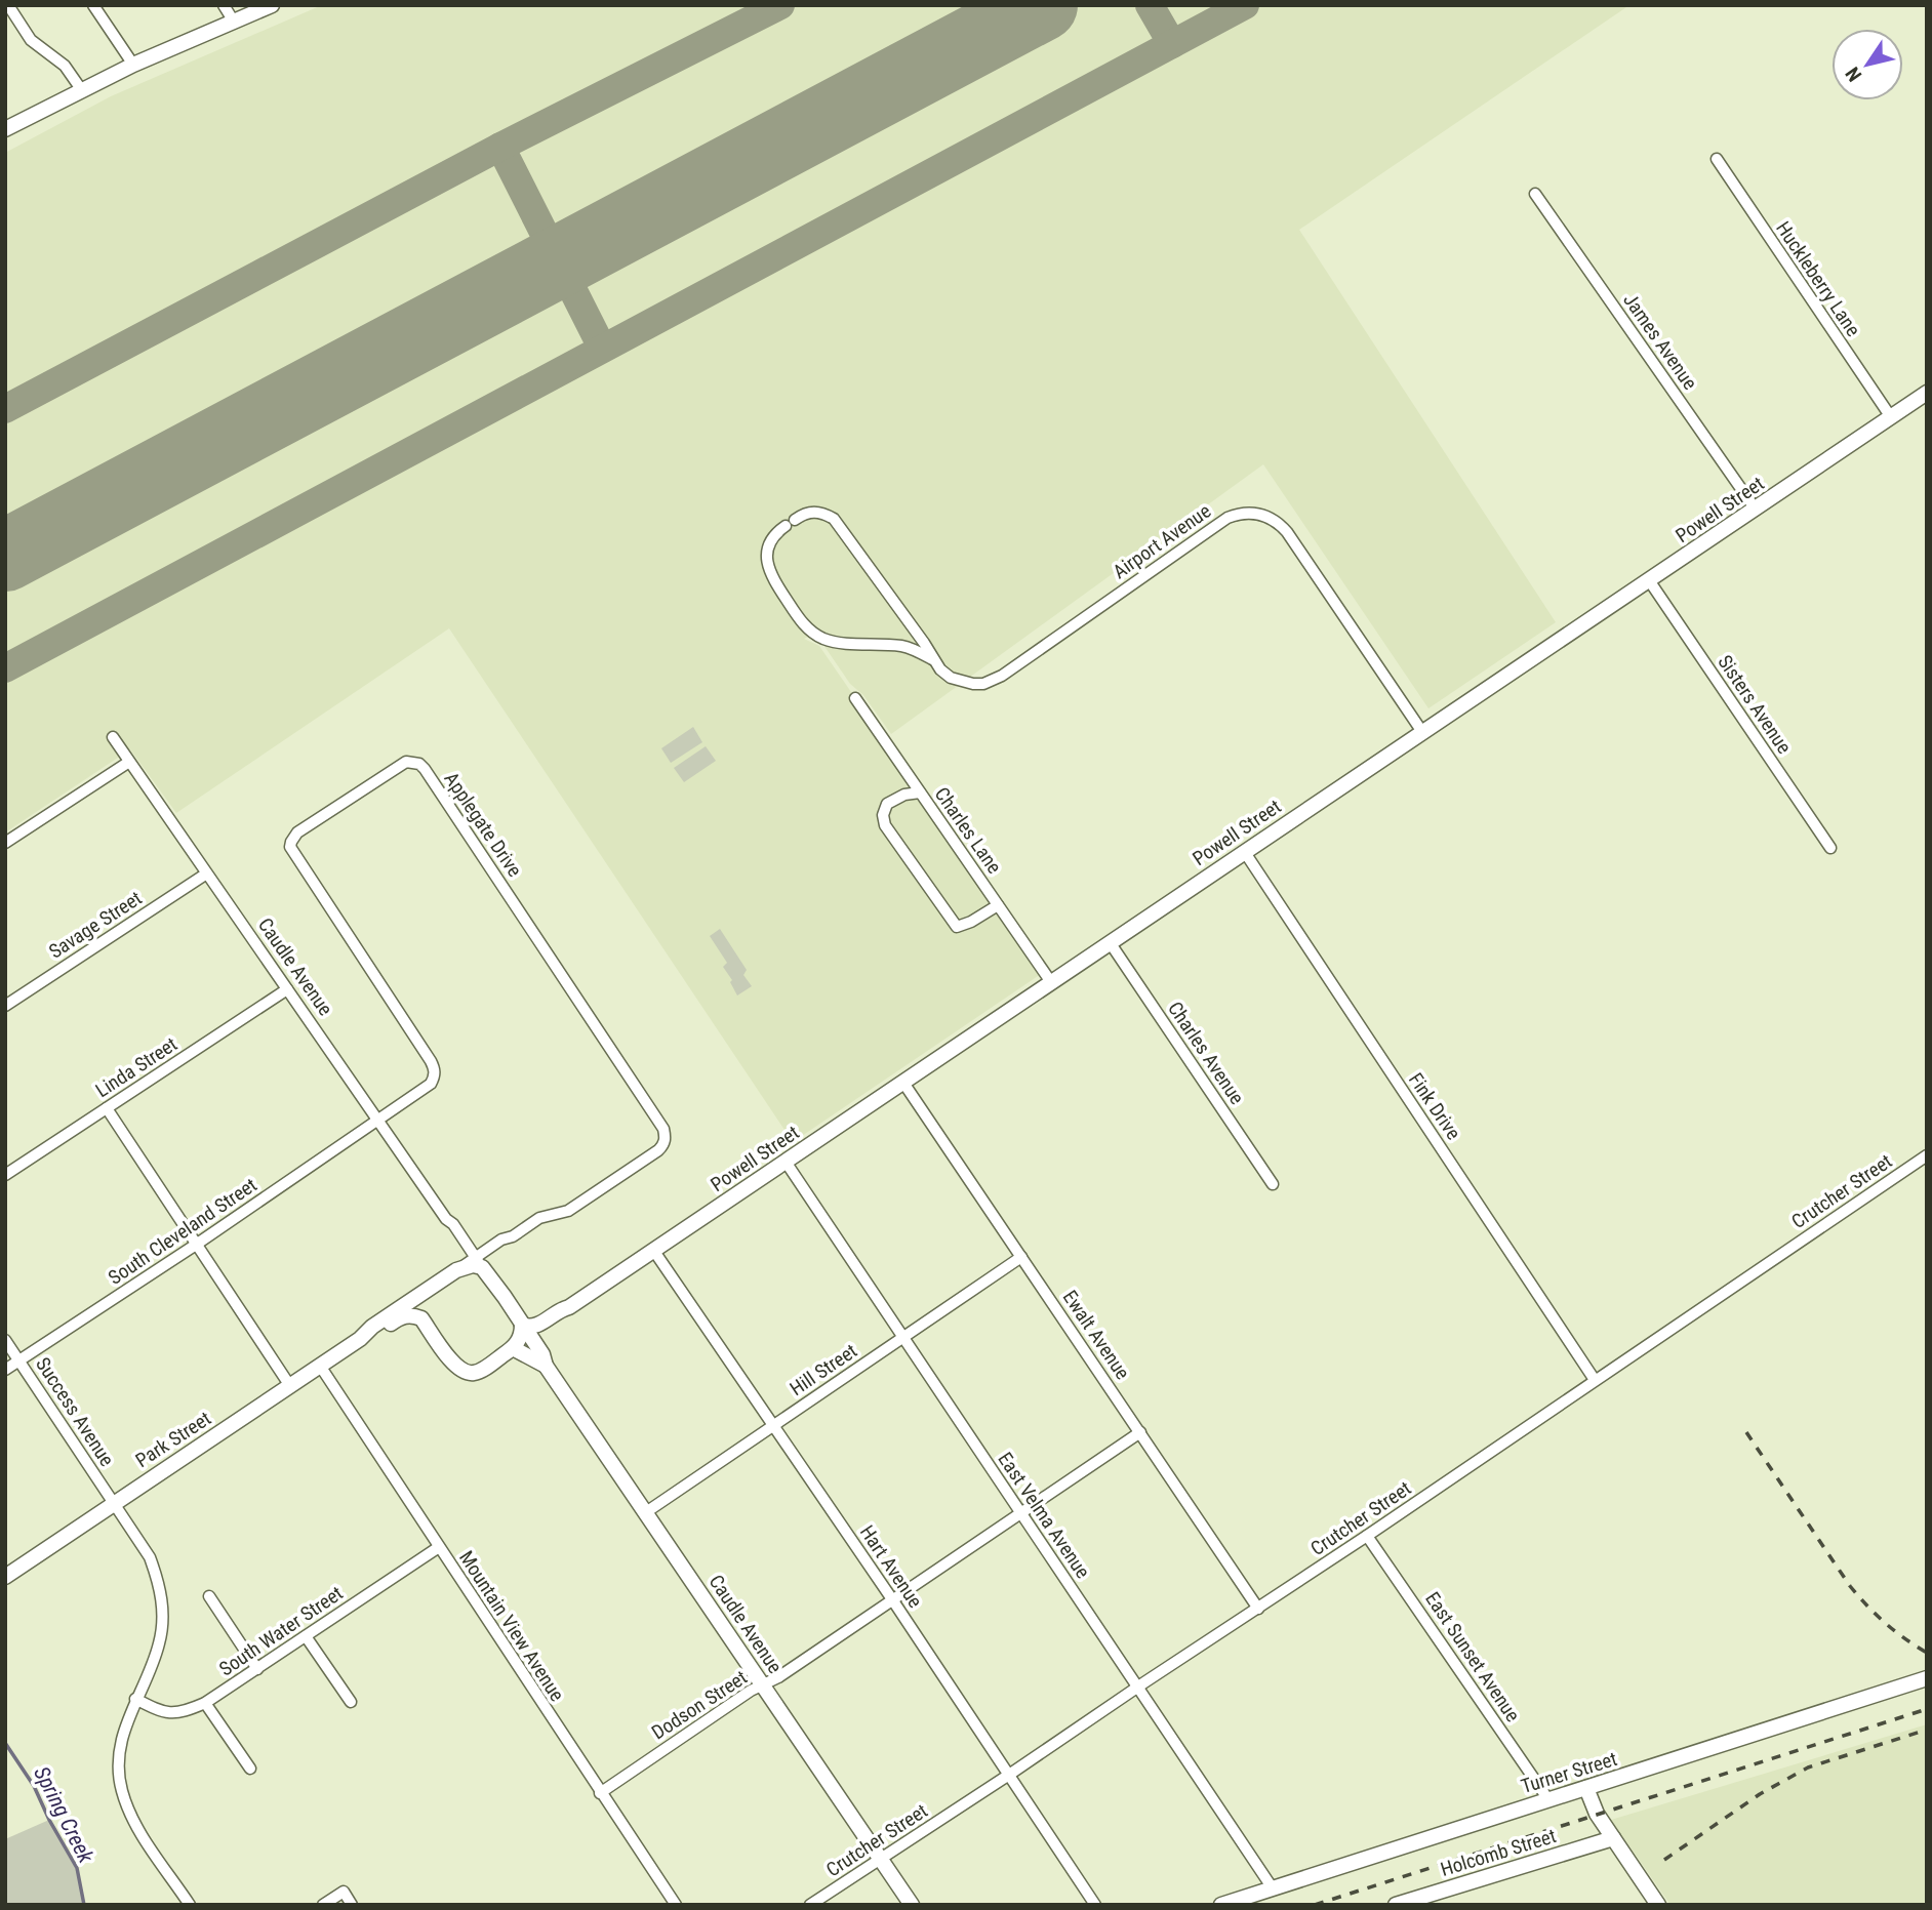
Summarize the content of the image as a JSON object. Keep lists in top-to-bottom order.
{
  "streets": {
    "street": [
      "Huckleberry Lane",
      "James Avenue",
      "Powell Street",
      "Airport Avenue",
      "Sisters Avenue",
      "Applegate Drive",
      "Charles Lane",
      "Savage Street",
      "Caudle Avenue",
      "Charles Avenue",
      "Linda Street",
      "Fink Drive",
      "Crutcher Street",
      "South Cleveland Street",
      "Ewalt Avenue",
      "Hill Street",
      "Success Avenue",
      "Park Street",
      "East Velma Avenue",
      "Hart Avenue",
      "Mountain View Avenue",
      "South Water Street",
      "East Sunset Avenue",
      "Dodson Street",
      "Turner Street",
      "Holcomb Street"
    ]
  },
  "crossings": [
    ["Huckleberry Lane", "Powell Street"],
    ["James Avenue", "Powell Street"],
    ["Powell Street", "Airport Avenue"],
    ["Powell Street", "Sisters Avenue"],
    ["Powell Street", "Applegate Drive"],
    ["Powell Street", "Charles Lane"],
    ["Powell Street", "Caudle Avenue"],
    ["Powell Street", "Charles Avenue"],
    ["Powell Street", "Fink Drive"],
    ["Powell Street", "Ewalt Avenue"],
    ["Powell Street", "Park Street"],
    ["Powell Street", "East Velma Avenue"],
    ["Powell Street", "Hart Avenue"],
    ["Applegate Drive", "Caudle Avenue"],
    ["Applegate Drive", "South Cleveland Street"],
    ["Applegate Drive", "Park Street"],
    ["Savage Street", "Caudle Avenue"],
    ["Caudle Avenue", "Linda Street"],
    ["Caudle Avenue", "Crutcher Street"],
    ["Caudle Avenue", "South Cleveland Street"],
    ["Caudle Avenue", "Hill Street"],
    ["Caudle Avenue", "Park Street"],
    ["Caudle Avenue", "Dodson Street"],
    ["Fink Drive", "Crutcher Street"],
    ["Crutcher Street", "Ewalt Avenue"],
    ["Crutcher Street", "East Velma Avenue"],
    ["Crutcher Street", "Hart Avenue"],
    ["Crutcher Street", "East Sunset Avenue"],
    ["South Cleveland Street", "Success Avenue"],
    ["Ewalt Avenue", "Hill Street"],
    ["Ewalt Avenue", "Dodson Street"],
    ["Hill Street", "East Velma Avenue"],
    ["Hill Street", "Hart Avenue"],
    ["Success Avenue", "Park Street"],
    ["Success Avenue", "South Water Street"],
    ["Park Street", "Mountain View Avenue"],
    ["East Velma Avenue", "Dodson Street"],
    ["East Velma Avenue", "Turner Street"],
    ["Hart Avenue", "Dodson Street"],
    ["Mountain View Avenue", "South Water Street"],
    ["Mountain View Avenue", "Dodson Street"],
    ["East Sunset Avenue", "Turner Street"]
  ],
  "water": ["Spring Creek"],
  "north": "bottom left"
}
